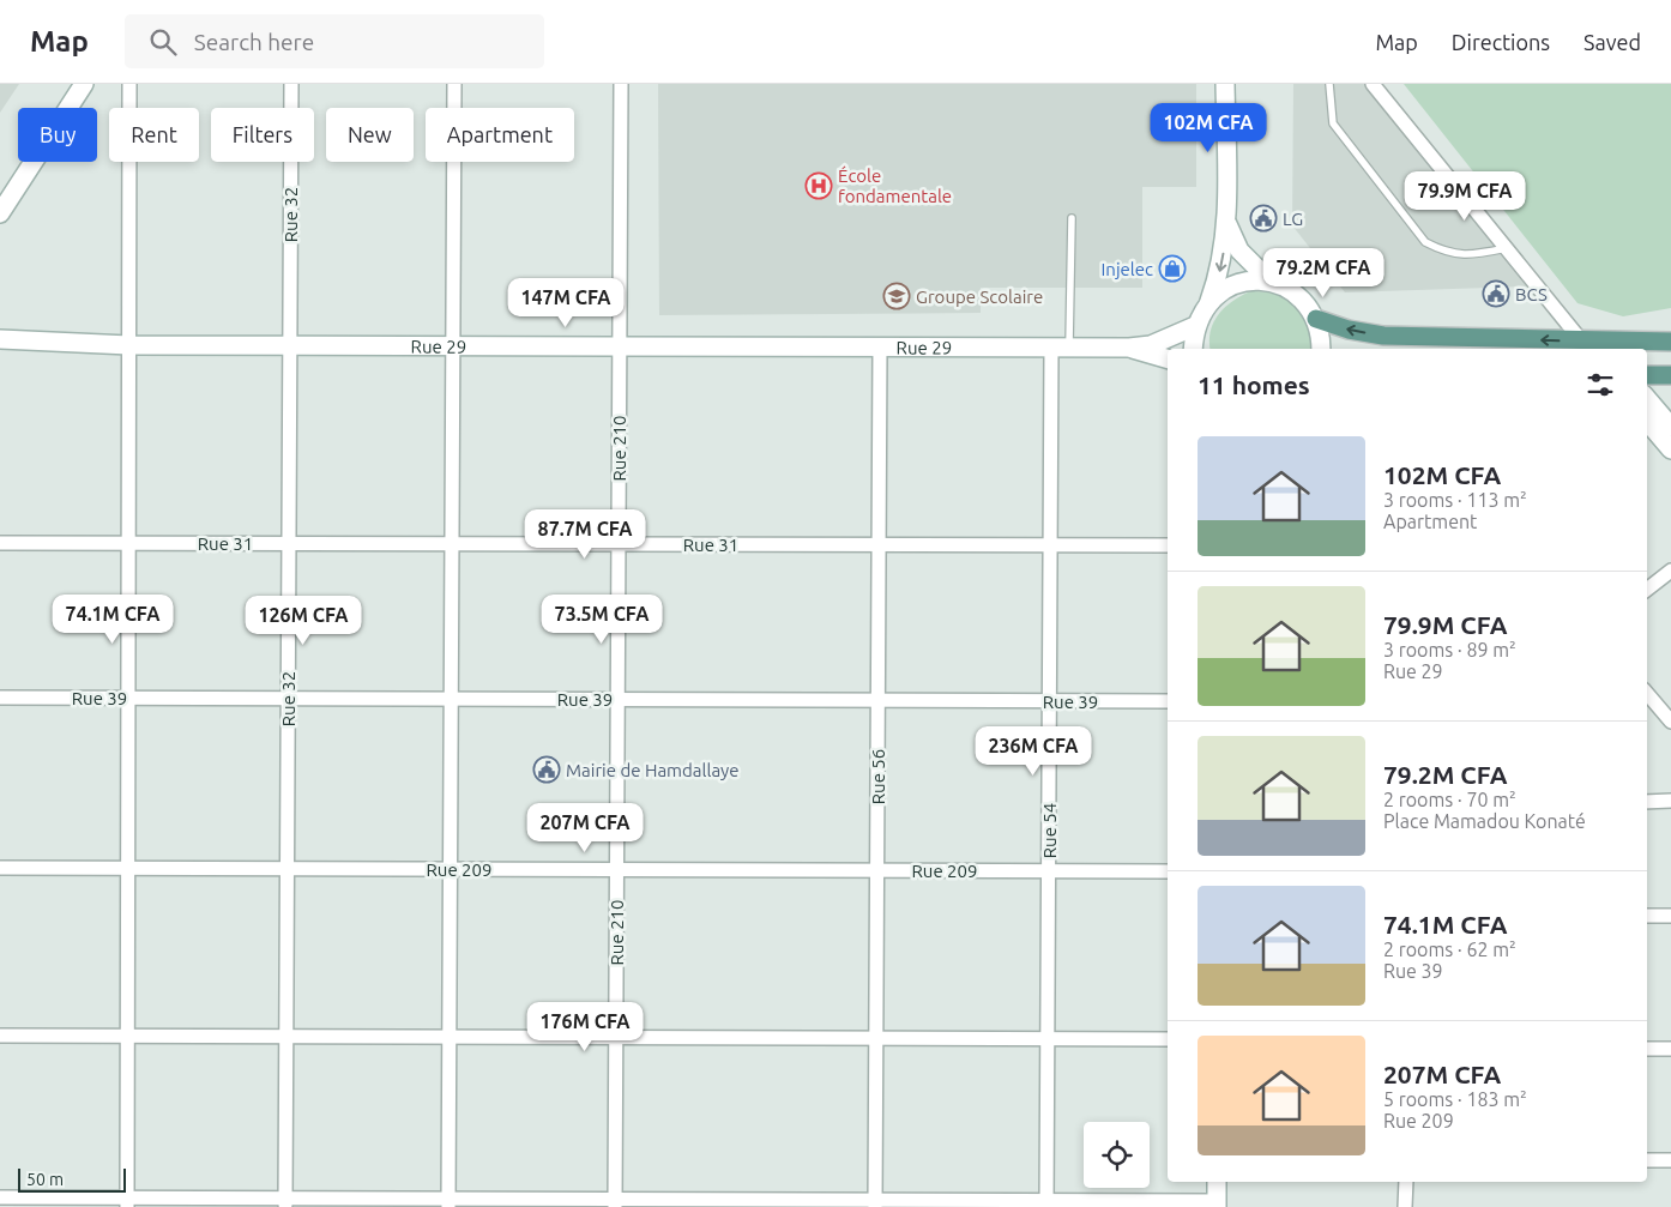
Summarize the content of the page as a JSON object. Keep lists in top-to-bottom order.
{
  "streets": {
    "main road": ["Rue 29"],
    "street": [
      "Rue 32",
      "Rue 210",
      "Rue 31",
      "Rue 39",
      "Rue 56",
      "Rue 54",
      "Rue 209"
    ]
  },
  "crossings": [
    ["Rue 32", "Rue 29"],
    ["Rue 32", "Rue 31"],
    ["Rue 32", "Rue 39"],
    ["Rue 32", "Rue 209"],
    ["Rue 29", "Rue 210"],
    ["Rue 29", "Rue 56"],
    ["Rue 29", "Rue 54"],
    ["Rue 210", "Rue 31"],
    ["Rue 210", "Rue 39"],
    ["Rue 210", "Rue 209"],
    ["Rue 31", "Rue 56"],
    ["Rue 31", "Rue 54"],
    ["Rue 39", "Rue 56"],
    ["Rue 39", "Rue 54"],
    ["Rue 56", "Rue 209"],
    ["Rue 54", "Rue 209"]
  ],
  "places": {
    "hospital": ["École fondamentale"],
    "public building": ["LG", "BCS", "Mairie de Hamdallaye"],
    "shop": ["Injelec"],
    "school or university": ["Groupe Scolaire"]
  },
  "scale_bar": "50 m",
  "page": {
    "header": "Map",
    "search": "Search here",
    "nav": ["Map", "Directions", "Saved"],
    "price": [
      "102M CFA",
      "79.9M CFA",
      "79.2M CFA",
      "147M CFA",
      "87.7M CFA",
      "74.1M CFA",
      "73.5M CFA",
      "126M CFA",
      "236M CFA",
      "207M CFA",
      "176M CFA"
    ],
    "chip": [
      "Buy",
      "Rent",
      "Filters",
      "New",
      "Apartment"
    ],
    "heading": "11 homes",
    "list": [
      {
        "name": "102M CFA",
        "note": "3 rooms · 113 m² · Apartment"
      },
      {
        "name": "79.9M CFA",
        "note": "3 rooms · 89 m² · Rue 29"
      },
      {
        "name": "79.2M CFA",
        "note": "2 rooms · 70 m² · Place Mamadou Konaté"
      },
      {
        "name": "74.1M CFA",
        "note": "2 rooms · 62 m² · Rue 39"
      },
      {
        "name": "207M CFA",
        "note": "5 rooms · 183 m² · Rue 209"
      }
    ],
    "scale": "50 m"
  }
}
